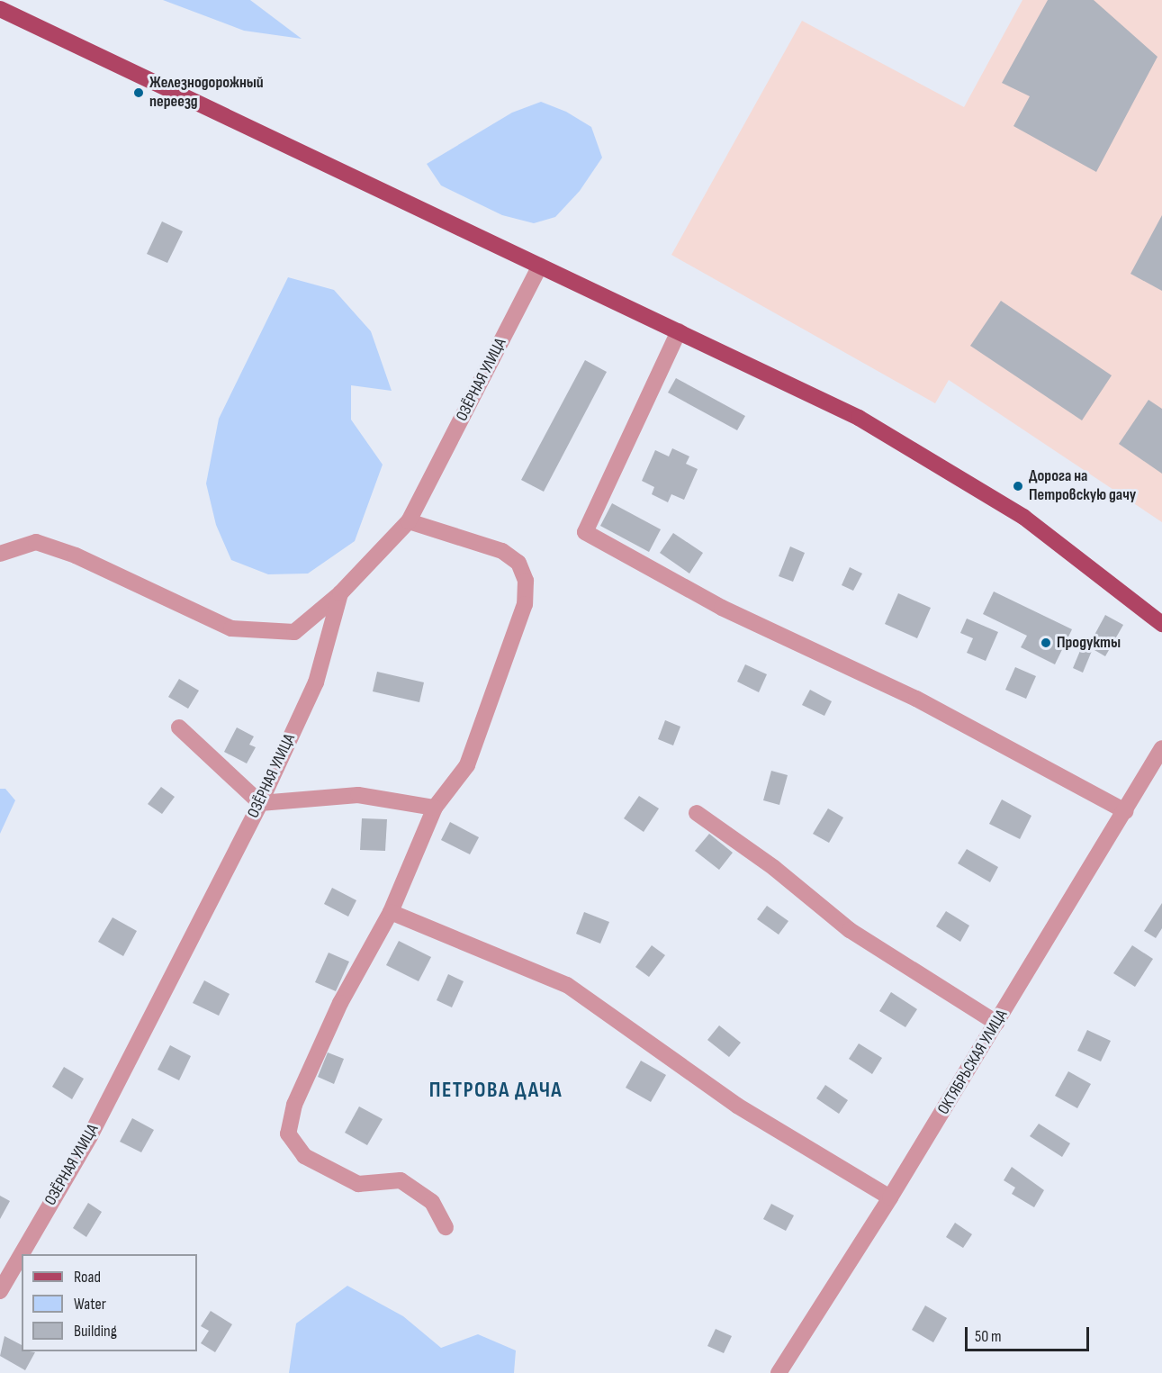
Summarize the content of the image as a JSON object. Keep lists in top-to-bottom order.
{
  "streets": {
    "street": ["ОЗЁРНАЯ УЛИЦА", "ОКТЯБРЬСКАЯ УЛИЦА"]
  },
  "districts": ["ПЕТРОВА ДАЧА"],
  "places": ["Железнодорожный переезд", "Дорога на Петровскую дачу", "Продукты"],
  "legend": ["Road", "Water", "Building"],
  "scale_bar": "50 m"
}
